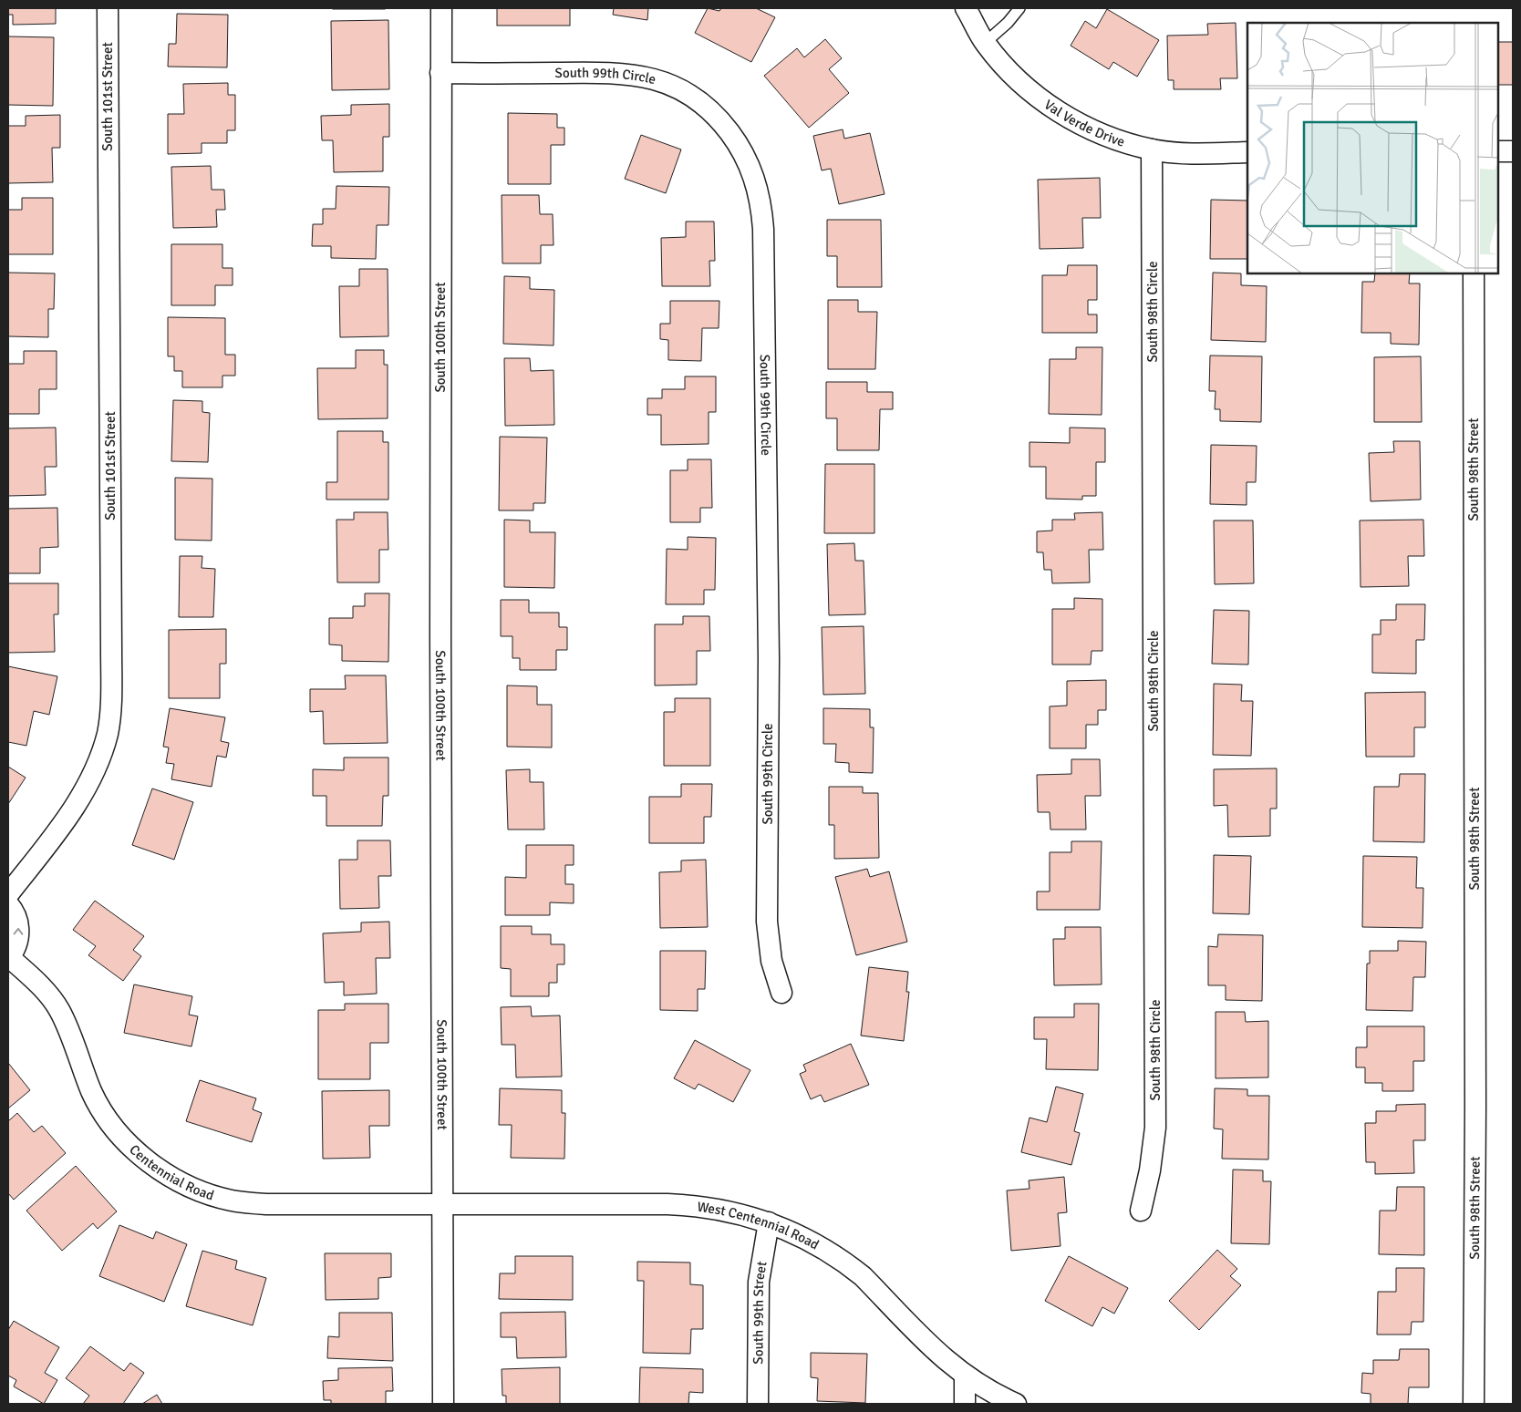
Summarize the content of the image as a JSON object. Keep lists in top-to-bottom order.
{
  "streets": {
    "street": [
      "South 99th Circle",
      "South 101st Street",
      "Val Verde Drive",
      "South 98th Circle",
      "South 100th Street",
      "South 98th Street",
      "Centennial Road",
      "West Centennial Road",
      "South 99th Street"
    ]
  },
  "crossings": [
    ["South 99th Circle", "South 100th Street"],
    ["Val Verde Drive", "South 98th Circle"],
    ["South 100th Street", "Centennial Road"],
    ["South 100th Street", "West Centennial Road"],
    ["Centennial Road", "West Centennial Road"],
    ["West Centennial Road", "South 99th Street"]
  ]
}
